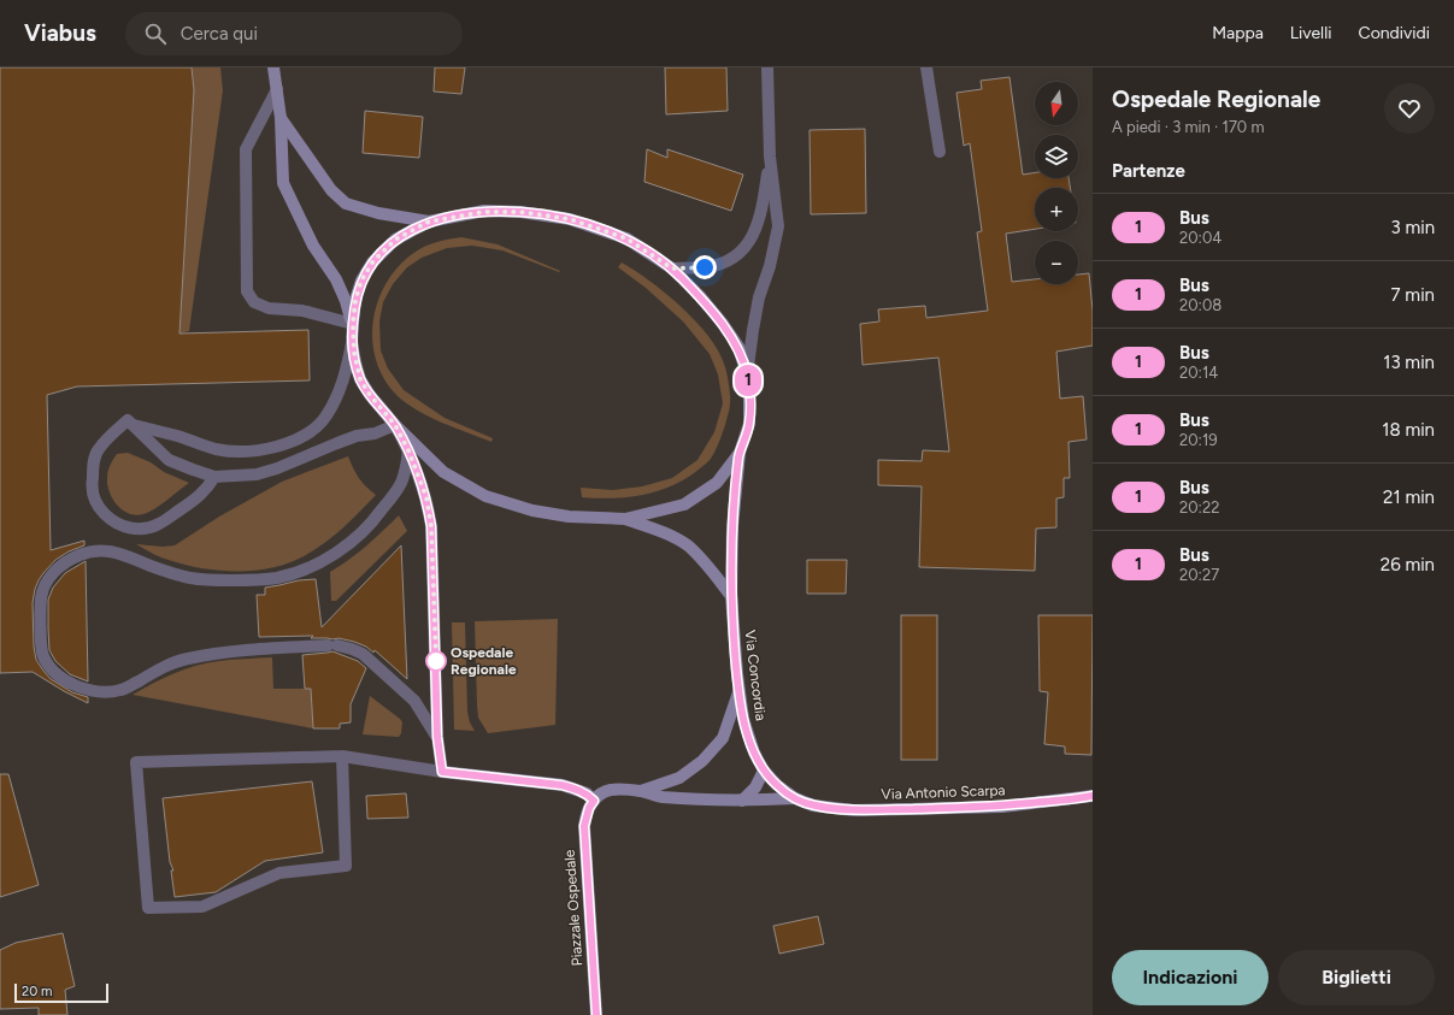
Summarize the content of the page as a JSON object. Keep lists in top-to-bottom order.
{
  "streets": {
    "street": ["Via Concordia", "Via Antonio Scarpa", "Piazzale Ospedale"]
  },
  "crossings": [
    ["Via Concordia", "Via Antonio Scarpa"]
  ],
  "places": ["Ospedale Regionale"],
  "lines": ["bus line 1"],
  "scale_bar": "20 m",
  "north": "bottom",
  "page": {
    "header": "Viabus",
    "search": "Cerca qui",
    "nav": ["Mappa", "Livelli", "Condividi"],
    "on_map": "1",
    "heading": [
      ["Ospedale Regionale", "A piedi · 3 min · 170 m"],
      "Partenze"
    ],
    "map_buttons": ["+", "−"],
    "list": [
      {
        "mark": "1",
        "name": "Bus",
        "note": "20:04",
        "value": "3 min"
      },
      {
        "mark": "1",
        "name": "Bus",
        "note": "20:08",
        "value": "7 min"
      },
      {
        "mark": "1",
        "name": "Bus",
        "note": "20:14",
        "value": "13 min"
      },
      {
        "mark": "1",
        "name": "Bus",
        "note": "20:19",
        "value": "18 min"
      },
      {
        "mark": "1",
        "name": "Bus",
        "note": "20:22",
        "value": "21 min"
      },
      {
        "mark": "1",
        "name": "Bus",
        "note": "20:27",
        "value": "26 min"
      }
    ],
    "buttons": ["Indicazioni", "Biglietti"],
    "scale": "20 m"
  }
}
